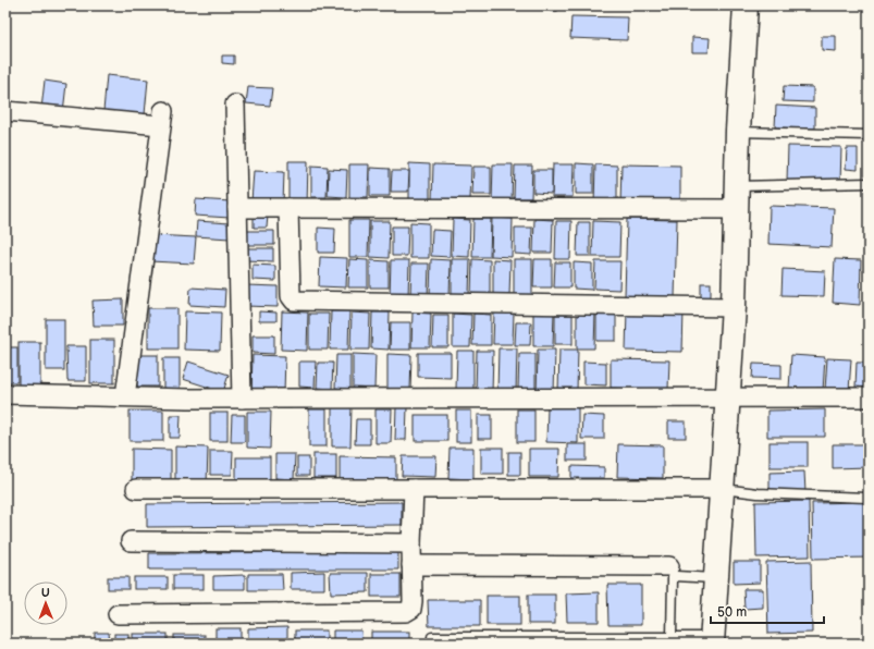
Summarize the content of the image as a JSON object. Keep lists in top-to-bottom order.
{
  "scale_bar": "50 m",
  "north": "top"
}
